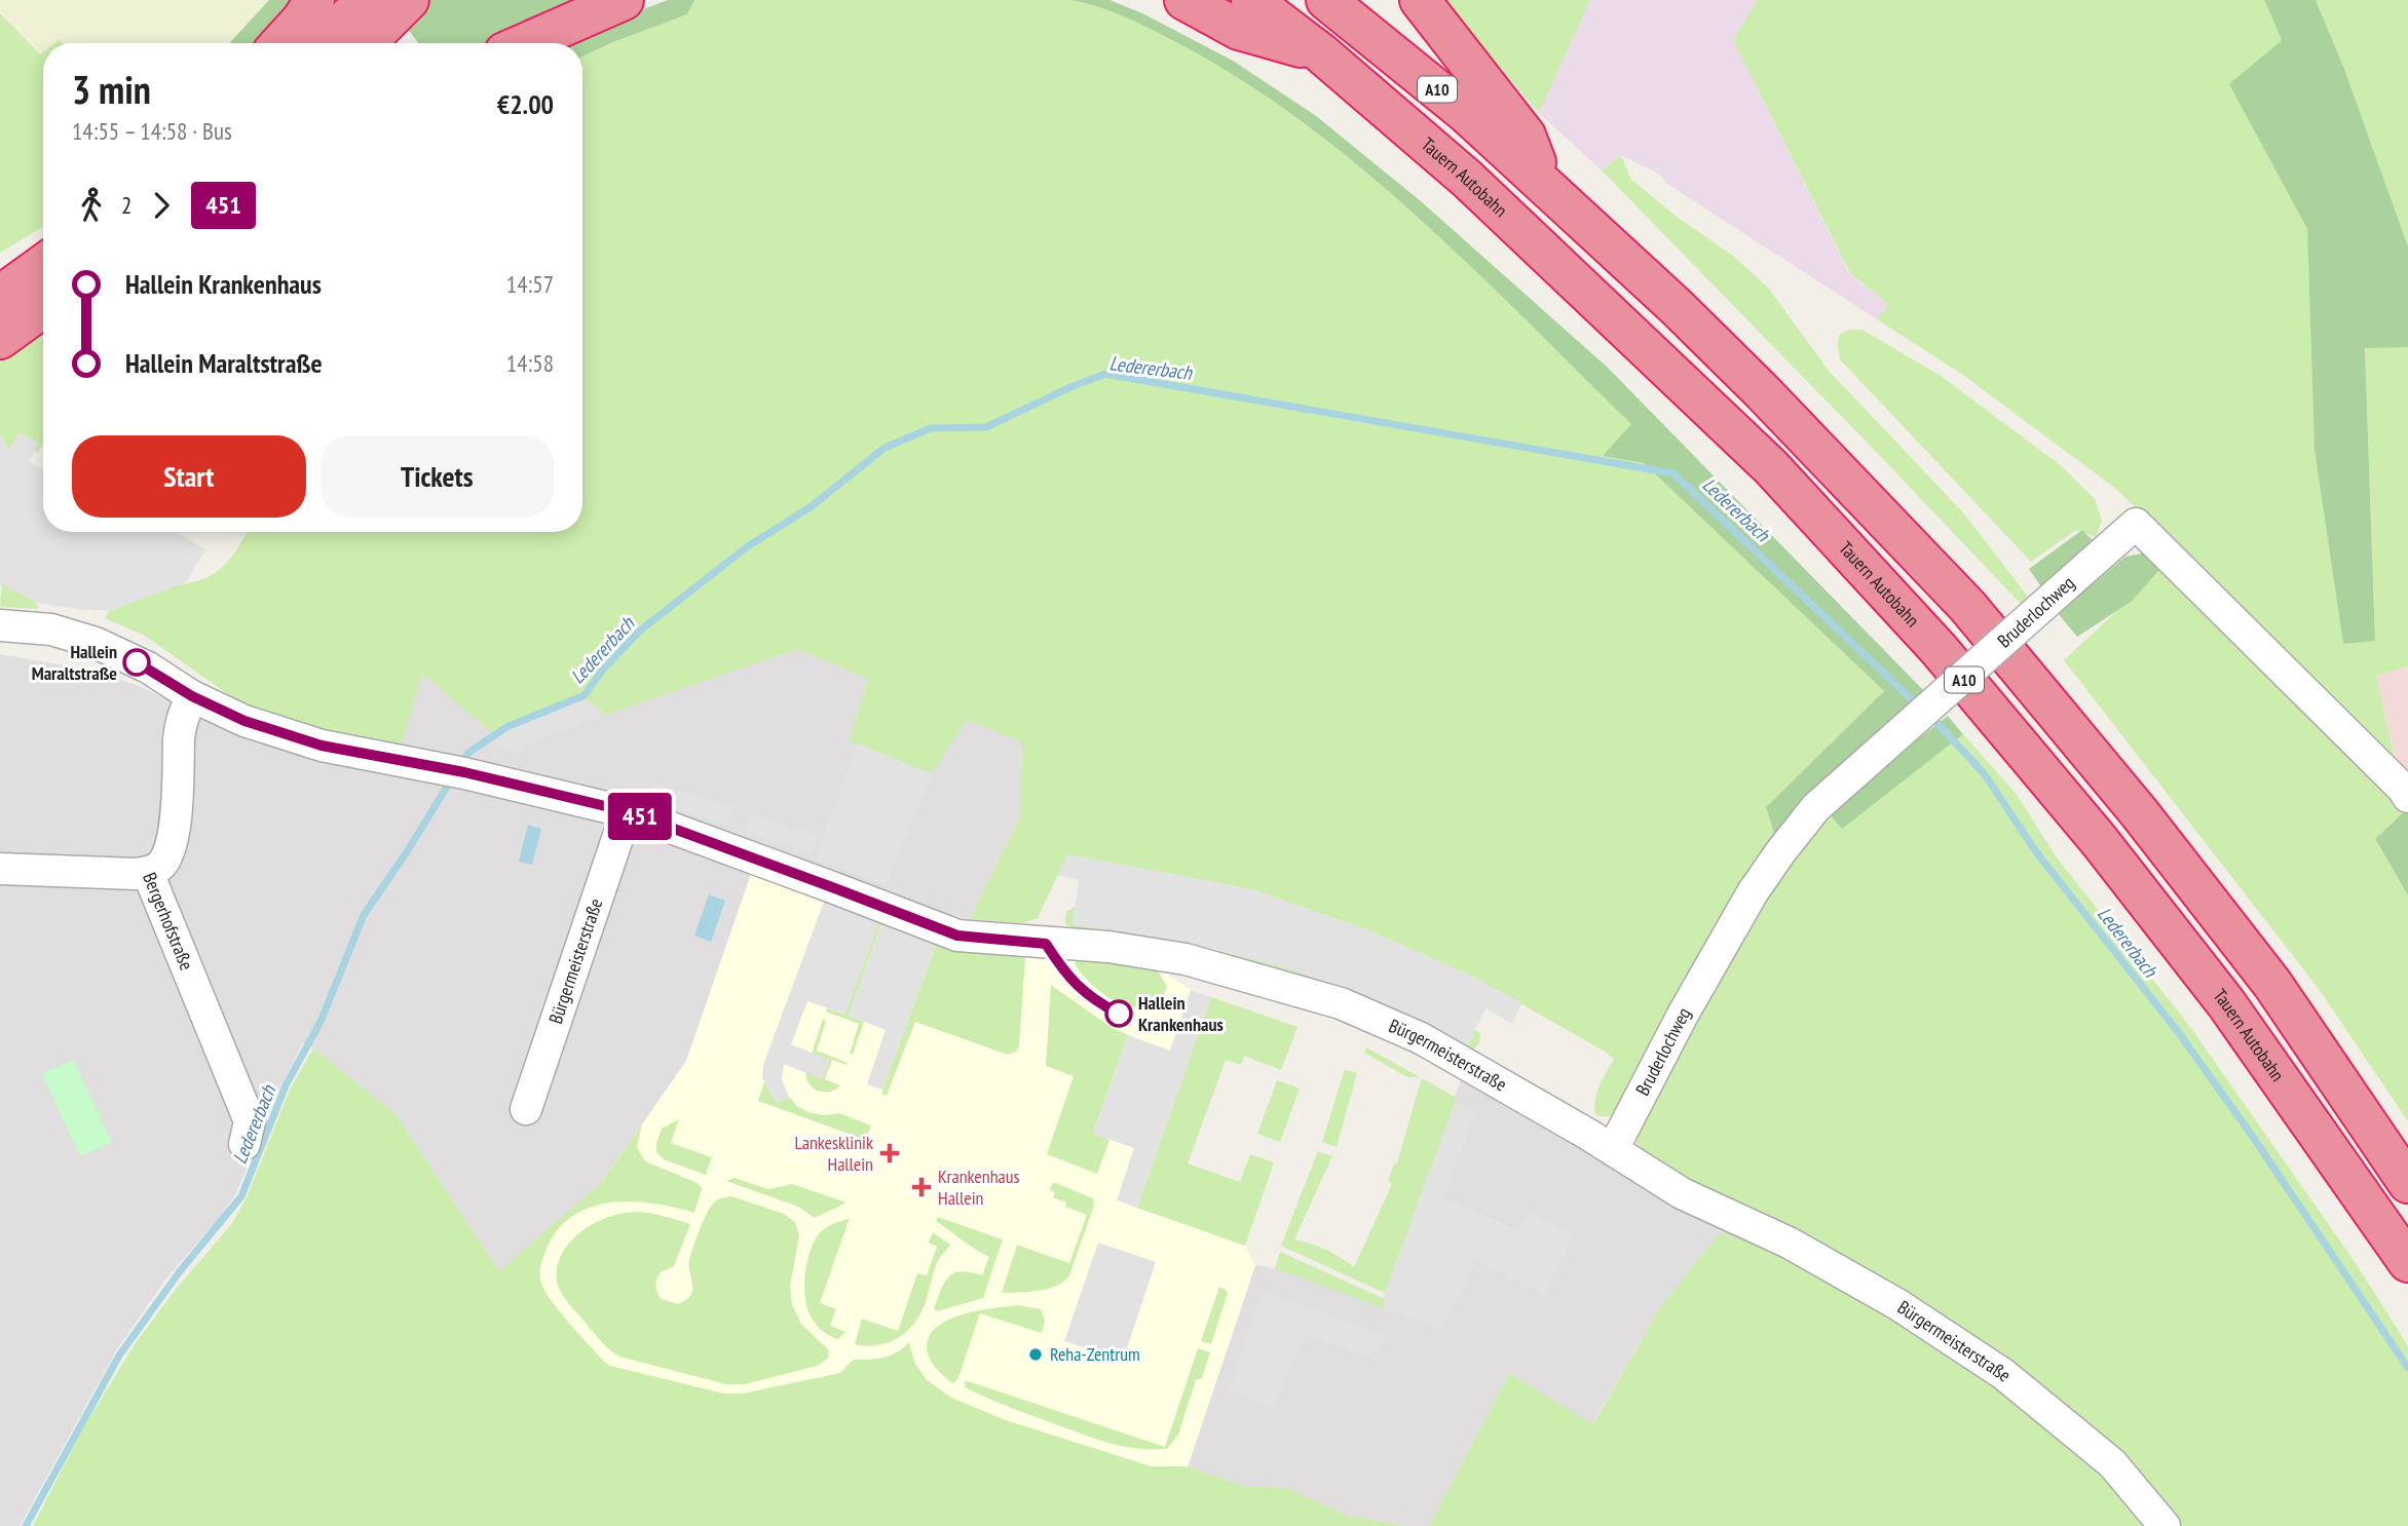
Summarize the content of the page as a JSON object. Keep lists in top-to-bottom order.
{
  "streets": {
    "highway": ["A10", "Tauern Autobahn"],
    "street": ["Bruderlochweg", "Bergerhofstraße", "Bürgermeisterstraße"]
  },
  "crossings": [
    ["Bruderlochweg", "Bürgermeisterstraße"],
    ["Bergerhofstraße", "Bürgermeisterstraße"]
  ],
  "water": ["Ledererbach"],
  "places": {
    "other": ["Hallein Maraltstraße", "Hallein Krankenhaus", "Reha-Zentrum"],
    "health": ["Lankesklinik Hallein", "Krankenhaus Hallein"]
  },
  "lines": ["bus line 451"],
  "page": {
    "on_map": "451",
    "heading": ["3 min", "14:55 – 14:58 · Bus", "€2.00"],
    "legs": ["2", "451"],
    "list": [
      {
        "name": "Hallein Krankenhaus",
        "value": "14:57"
      },
      {
        "name": "Hallein Maraltstraße",
        "value": "14:58"
      }
    ],
    "buttons": ["Start", "Tickets"]
  }
}
